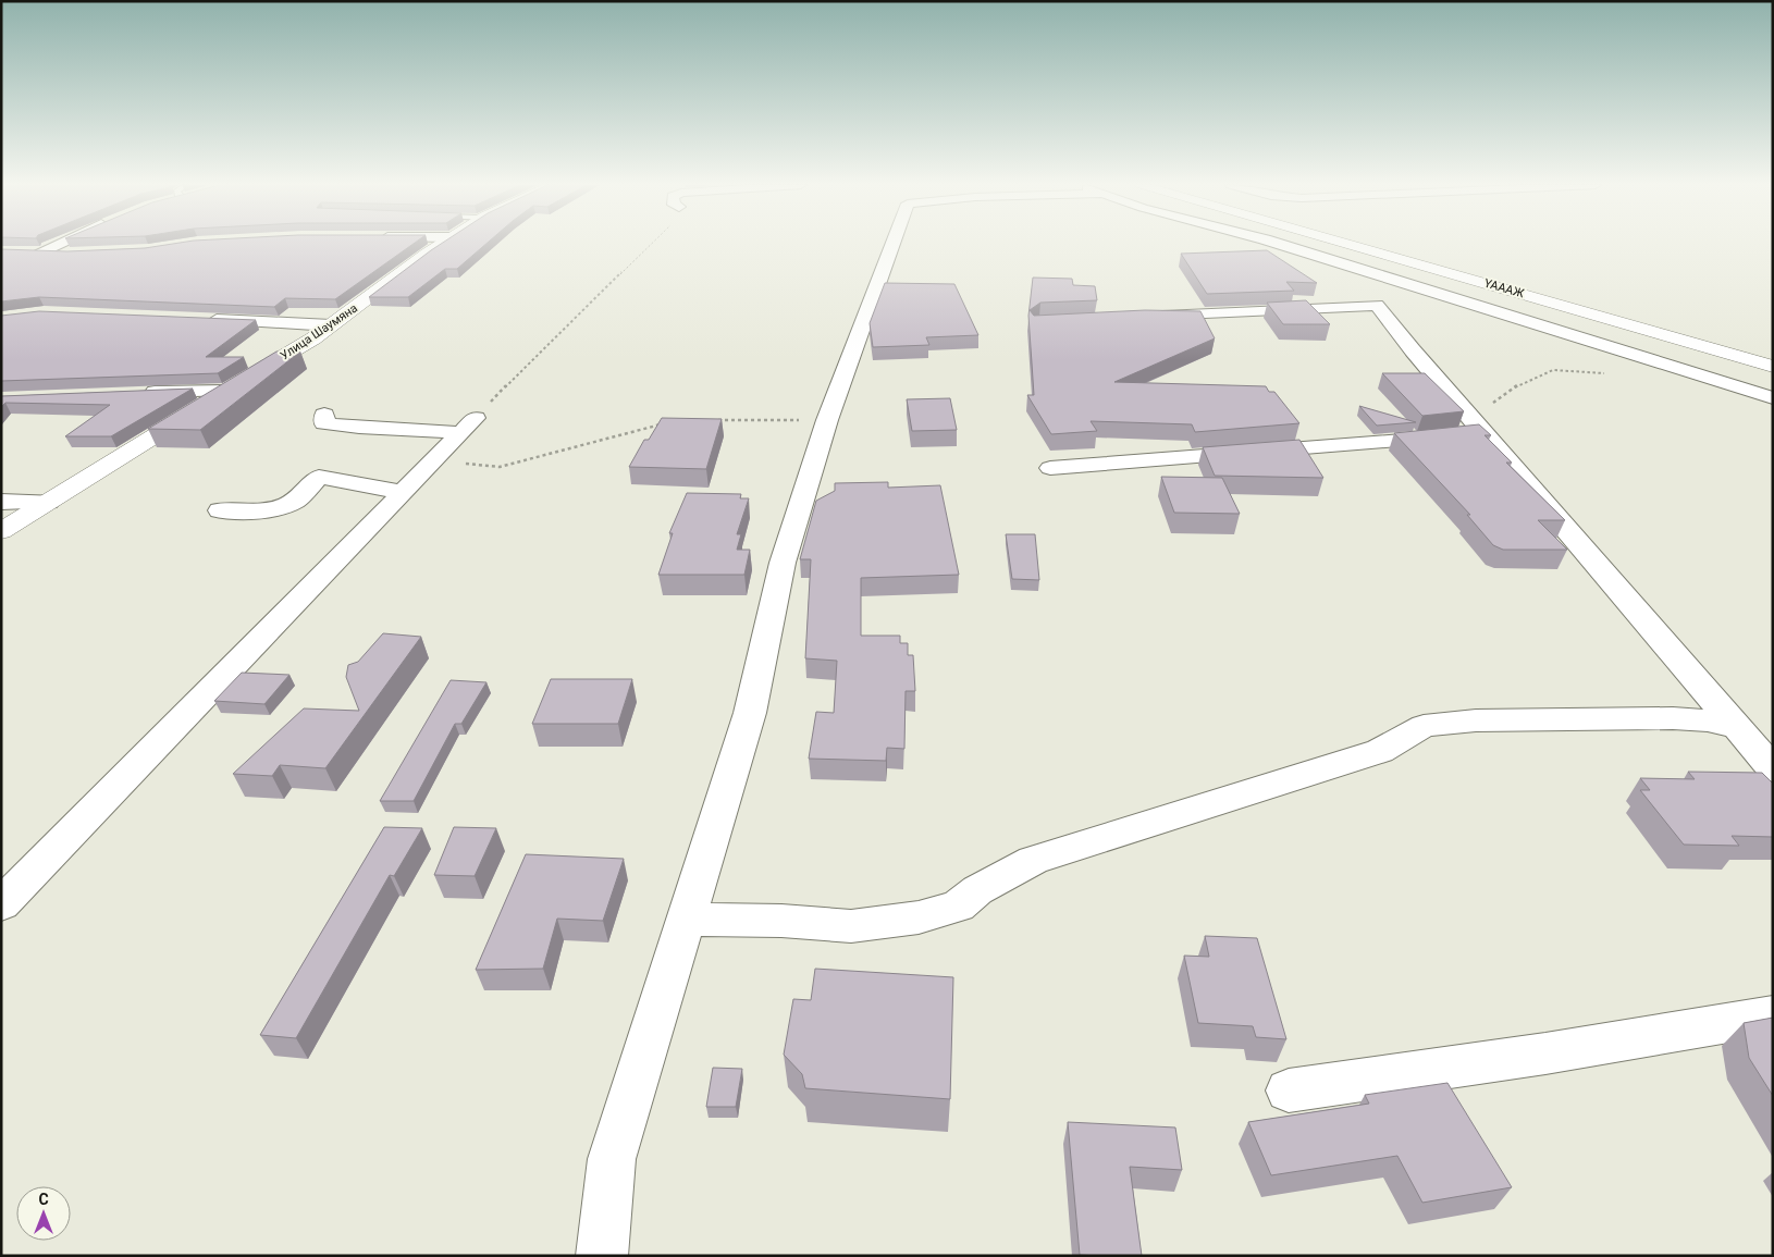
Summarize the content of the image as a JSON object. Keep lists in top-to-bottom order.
{
  "streets": {
    "main road": ["ҮАААЖ", "Улица Шаумяна"]
  },
  "north": "top"
}
